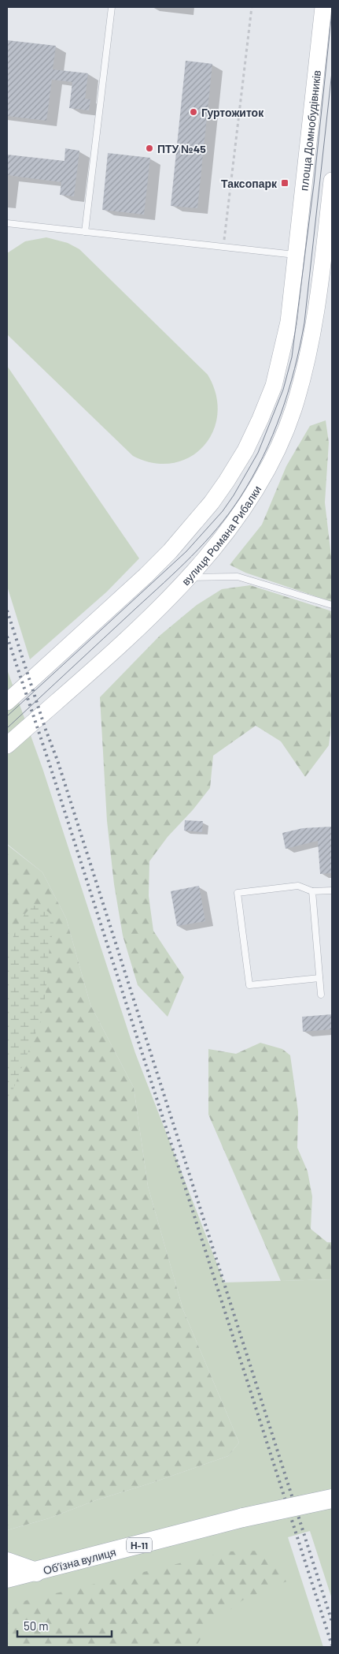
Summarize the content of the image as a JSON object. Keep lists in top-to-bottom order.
{
  "streets": {
    "main road": [
      "площа Домнобудівників",
      "вулиця Романа Рибалки",
      "Н-11",
      "Обʼїзна вулиця"
    ]
  },
  "places": {
    "other": ["Гуртожиток", "ПТУ №45"],
    "transit": ["Таксопарк"]
  },
  "scale_bar": "50 m"
}
